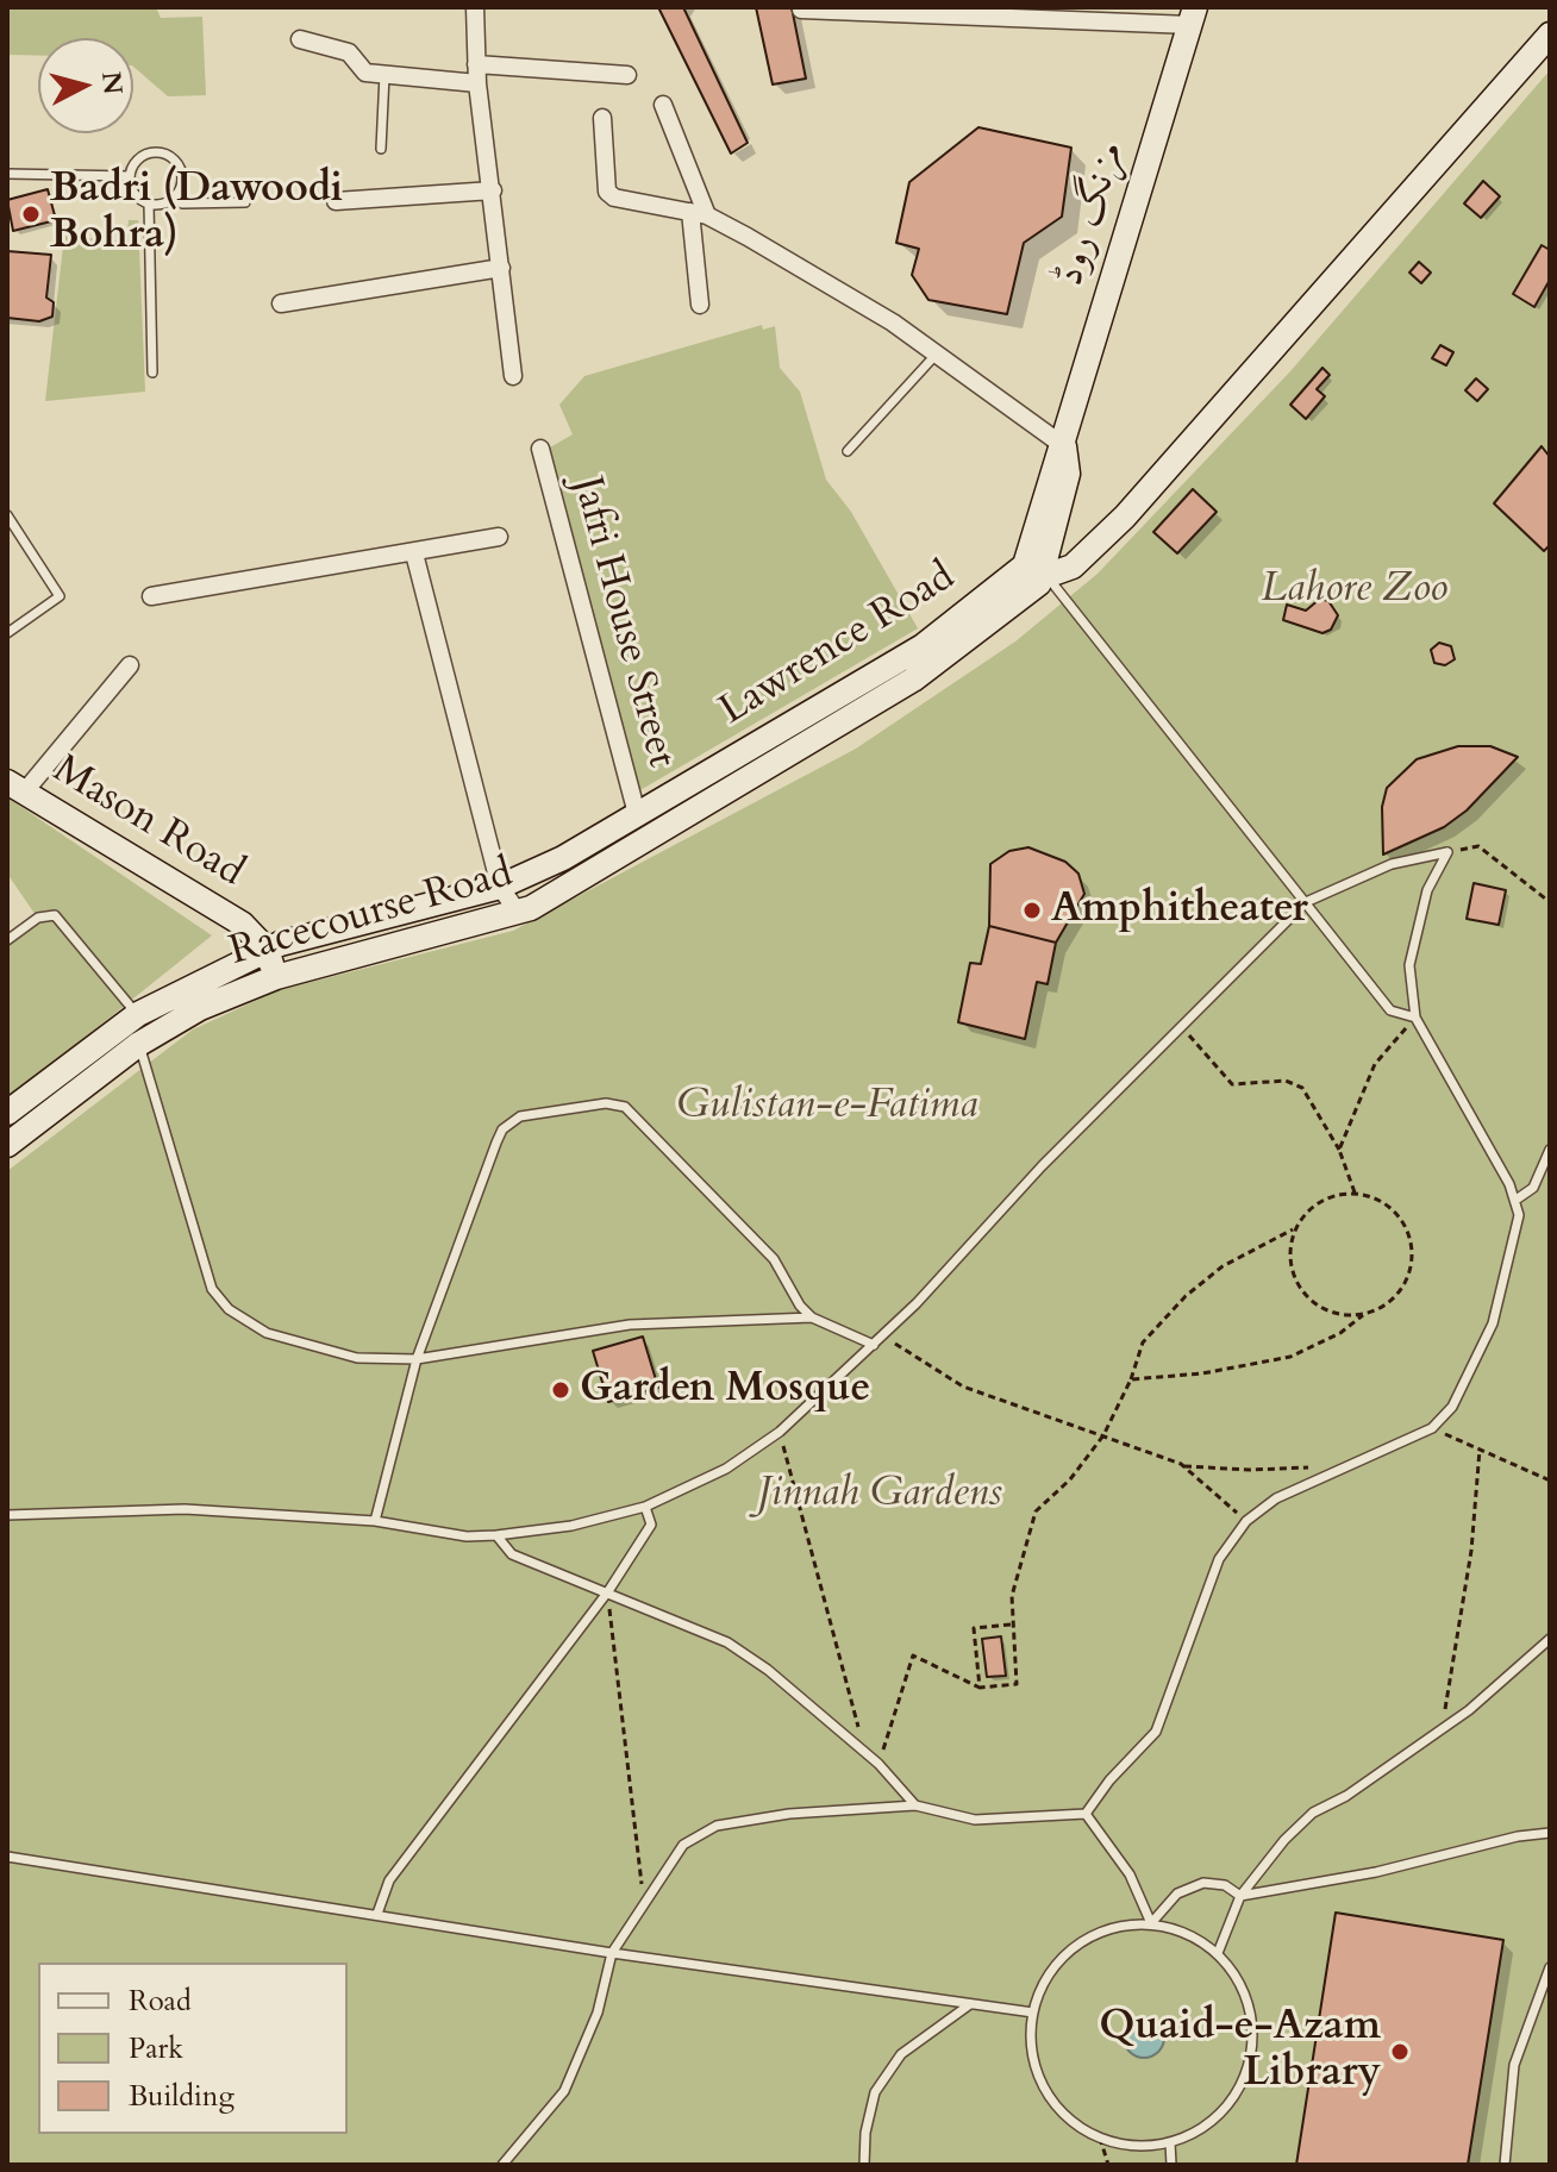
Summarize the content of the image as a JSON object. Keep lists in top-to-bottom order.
{
  "streets": {
    "main road": [
      "مزنگ روڈ",
      "Lawrence Road",
      "Mason Road",
      "Racecourse Road"
    ],
    "street": ["Jafri House Street"]
  },
  "crossings": [
    ["مزنگ روڈ", "Lawrence Road"],
    ["مزنگ روڈ", "Racecourse Road"],
    ["Jafri House Street", "Lawrence Road"],
    ["Lawrence Road", "Mason Road"],
    ["Lawrence Road", "Racecourse Road"],
    ["Mason Road", "Racecourse Road"]
  ],
  "parks": ["Lahore Zoo", "Gulistan-e-Fatima", "Jinnah Gardens"],
  "places": [
    "Badri (Dawoodi Bohra)",
    "Amphitheater",
    "Garden Mosque",
    "Quaid-e-Azam Library"
  ],
  "legend": ["Road", "Park", "Building"],
  "north": "right"
}
